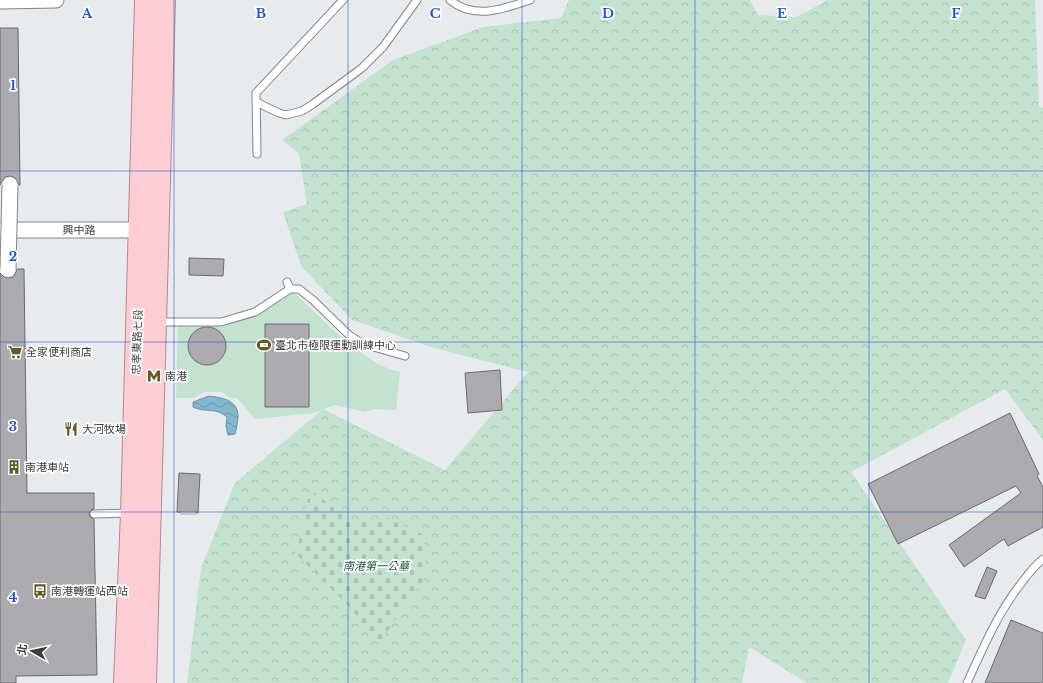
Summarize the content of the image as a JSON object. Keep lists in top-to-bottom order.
{
  "streets": {
    "main road": ["忠孝東路七段"],
    "street": ["興中路"]
  },
  "crossings": [
    ["興中路", "忠孝東路七段"]
  ],
  "parks": ["南港第一公墓"],
  "places": {
    "sports": ["臺北市極限運動訓練中心"],
    "supermarket": ["全家便利商店"],
    "metro station": ["南港"],
    "restaurant": ["大河牧場"],
    "building": ["南港車站"],
    "bus stop": ["南港轉運站西站"]
  },
  "north": "left",
  "grid": {
    "columns": [
      "A",
      "B",
      "C",
      "D",
      "E",
      "F"
    ],
    "rows": [
      "1",
      "2",
      "3",
      "4"
    ]
  }
}
